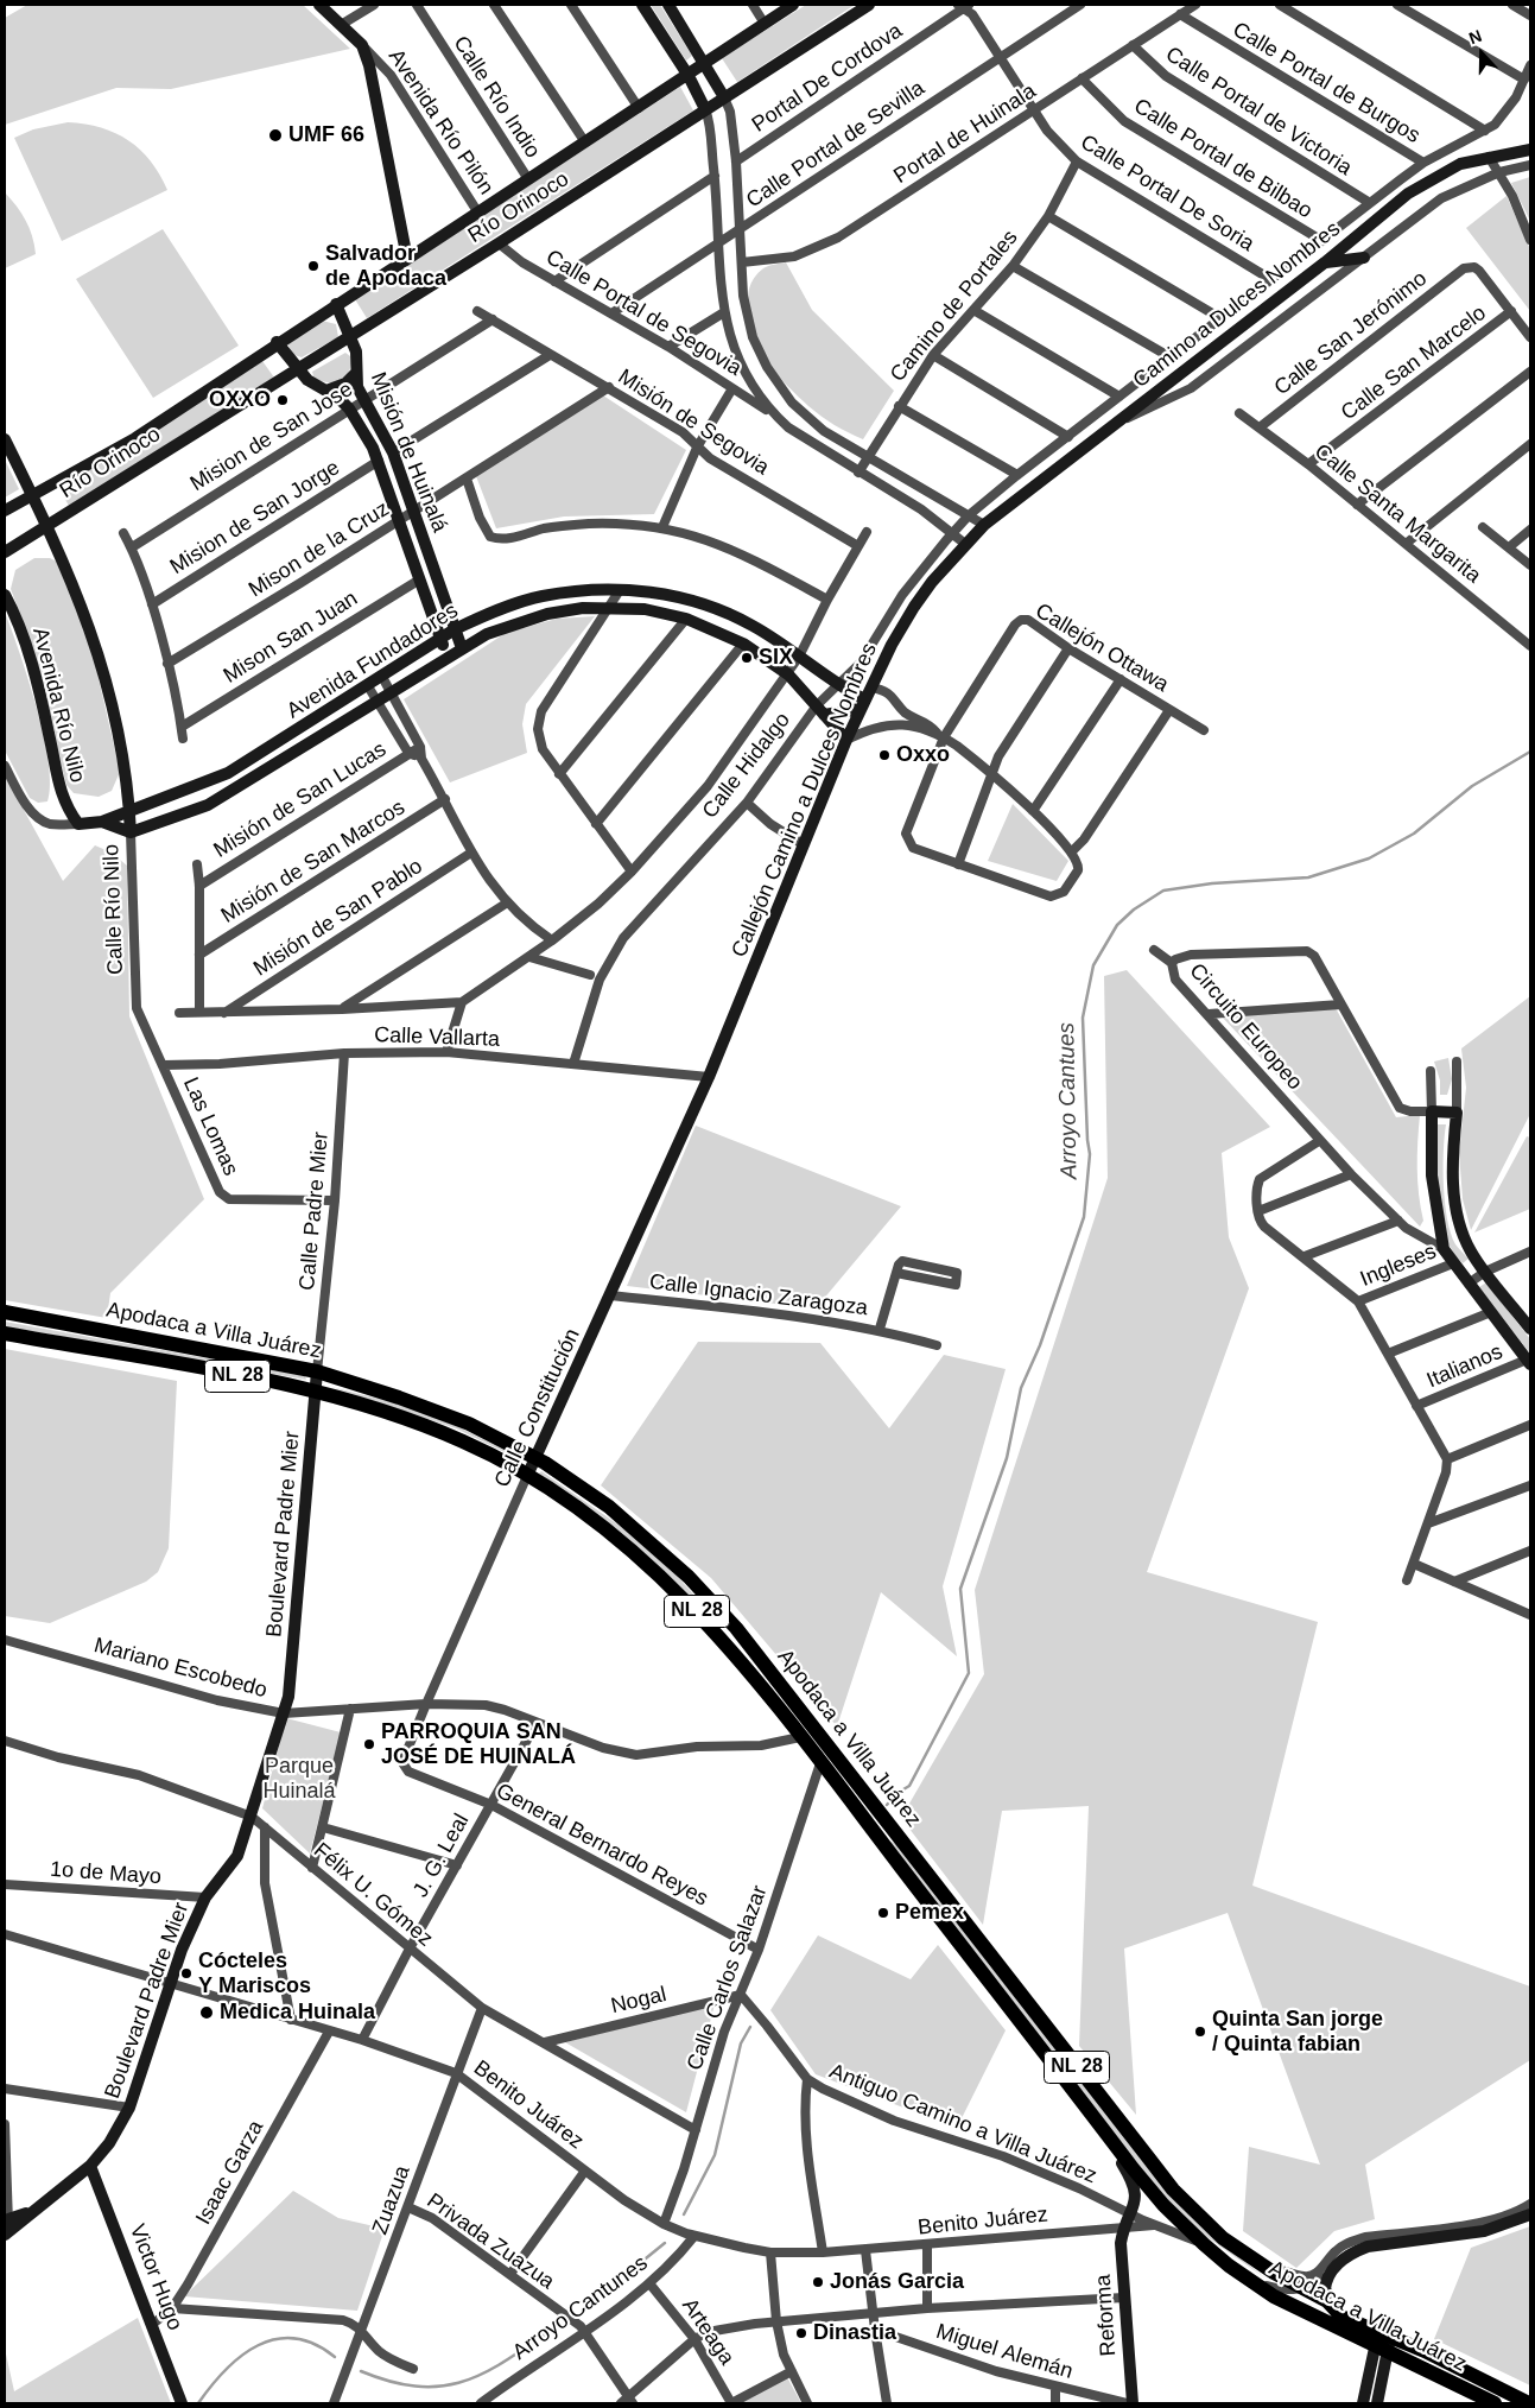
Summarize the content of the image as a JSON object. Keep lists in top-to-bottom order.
{
  "streets": {
    "main road": ["Apodaca a Villa Juárez", "NL 28"],
    "street": [
      "Portal De Cordova",
      "Calle Portal de Burgos",
      "Calle Río Indio",
      "Calle Portal de Victoria",
      "Avenida Río Pilón",
      "Portal de Huinala",
      "Calle Portal de Sevilla",
      "Calle Portal de Bilbao",
      "Calle Portal De Soria",
      "Río Orinoco",
      "Camino a Dulces Nombres",
      "Camino de Portales",
      "Calle Portal de Segovia",
      "Calle San Jerónimo",
      "Calle San Marcelo",
      "Misión de Segovia",
      "Mision de San Jose",
      "Misión de Huinalá",
      "Calle Santa Margarita",
      "Mision de San Jorge",
      "Mison de la Cruz",
      "Mison San Juan",
      "Callejón Ottawa",
      "Avenida Fundadores",
      "Avenida Río Nilo",
      "Calle Hidalgo",
      "Misión de San Lucas",
      "Callejón Camino a Dulces Nombres",
      "Misión de San Marcos",
      "Calle Río Nilo",
      "Misión de San Pablo",
      "Circuito Europeo",
      "Calle Vallarta",
      "Las Lomas",
      "Calle Padre Mier",
      "Ingleses",
      "Calle Ignacio Zaragoza",
      "Italianos",
      "Calle Constitución",
      "Boulevard Padre Mier",
      "Mariano Escobedo",
      "General Bernardo Reyes",
      "J. G. Leal",
      "1o de Mayo",
      "Félix U. Gómez",
      "Calle Carlos Salazar",
      "Nogal",
      "Benito Juárez",
      "Antiguo Camino a Villa Juárez",
      "Isaac Garza",
      "Zuazua",
      "Privada Zuazua",
      "Victor Hugo",
      "Arroyo Cantunes",
      "Reforma",
      "Arteaga",
      "Miguel Alemán"
    ]
  },
  "crossings": [
    ["Portal De Cordova", "Calle Portal De Soria"],
    ["Portal De Cordova", "Calle Portal de Segovia"],
    ["Calle Portal de Burgos", "Portal de Huinala"],
    ["Calle Portal de Burgos", "Camino a Dulces Nombres"],
    ["Calle Río Indio", "Río Orinoco"],
    ["Calle Portal de Victoria", "Portal de Huinala"],
    ["Calle Portal de Victoria", "Camino a Dulces Nombres"],
    ["Avenida Río Pilón", "Río Orinoco"],
    ["Portal de Huinala", "Calle Portal de Bilbao"],
    ["Portal de Huinala", "Calle Portal De Soria"],
    ["Portal de Huinala", "Calle Portal de Segovia"],
    ["Calle Portal de Sevilla", "Calle Portal De Soria"],
    ["Calle Portal de Sevilla", "Calle Portal de Segovia"],
    ["Calle Portal de Bilbao", "Camino a Dulces Nombres"],
    ["Calle Portal De Soria", "Camino a Dulces Nombres"],
    ["Calle Portal De Soria", "Camino de Portales"],
    ["Río Orinoco", "Calle Portal de Segovia"],
    ["Río Orinoco", "Misión de Huinalá"],
    ["Camino a Dulces Nombres", "Calle Portal de Segovia"],
    ["Camino a Dulces Nombres", "Calle Hidalgo"],
    ["Camino a Dulces Nombres", "Callejón Camino a Dulces Nombres"],
    ["Camino de Portales", "Calle Portal de Segovia"],
    ["Calle Portal de Segovia", "Calle Hidalgo"],
    ["Calle Portal de Segovia", "Callejón Camino a Dulces Nombres"],
    ["Calle San Jerónimo", "Calle San Marcelo"],
    ["Calle San Jerónimo", "Calle Santa Margarita"],
    ["Calle San Marcelo", "Calle Santa Margarita"],
    ["Misión de Segovia", "Mision de San Jose"],
    ["Misión de Segovia", "Mison de la Cruz"],
    ["Mision de San Jose", "Misión de Huinalá"],
    ["Misión de Huinalá", "Mision de San Jorge"],
    ["Misión de Huinalá", "Mison de la Cruz"],
    ["Misión de Huinalá", "Mison San Juan"],
    ["Misión de Huinalá", "Avenida Fundadores"],
    ["Avenida Fundadores", "Avenida Río Nilo"],
    ["Avenida Fundadores", "Calle Hidalgo"],
    ["Avenida Fundadores", "Callejón Camino a Dulces Nombres"],
    ["Avenida Fundadores", "Calle Río Nilo"],
    ["Calle Hidalgo", "Calle Vallarta"],
    ["Callejón Camino a Dulces Nombres", "Calle Vallarta"],
    ["Callejón Camino a Dulces Nombres", "Calle Constitución"],
    ["Calle Río Nilo", "Calle Vallarta"],
    ["Calle Río Nilo", "Las Lomas"],
    ["Calle Vallarta", "Las Lomas"],
    ["Calle Vallarta", "Calle Padre Mier"],
    ["Calle Vallarta", "Calle Constitución"],
    ["Las Lomas", "Calle Padre Mier"],
    ["Calle Padre Mier", "Apodaca a Villa Juárez"],
    ["Calle Padre Mier", "Boulevard Padre Mier"],
    ["Calle Ignacio Zaragoza", "Calle Constitución"],
    ["Apodaca a Villa Juárez", "Calle Constitución"],
    ["Apodaca a Villa Juárez", "Boulevard Padre Mier"],
    ["Apodaca a Villa Juárez", "Mariano Escobedo"],
    ["Apodaca a Villa Juárez", "Calle Carlos Salazar"],
    ["Apodaca a Villa Juárez", "Antiguo Camino a Villa Juárez"],
    ["Apodaca a Villa Juárez", "Reforma"],
    ["Calle Constitución", "Mariano Escobedo"],
    ["Calle Constitución", "General Bernardo Reyes"],
    ["Boulevard Padre Mier", "Mariano Escobedo"],
    ["Boulevard Padre Mier", "1o de Mayo"],
    ["Boulevard Padre Mier", "Félix U. Gómez"],
    ["Boulevard Padre Mier", "Benito Juárez"],
    ["Boulevard Padre Mier", "Victor Hugo"],
    ["Mariano Escobedo", "J. G. Leal"],
    ["General Bernardo Reyes", "J. G. Leal"],
    ["General Bernardo Reyes", "Calle Carlos Salazar"],
    ["J. G. Leal", "Félix U. Gómez"],
    ["J. G. Leal", "Benito Juárez"],
    ["Félix U. Gómez", "Calle Carlos Salazar"],
    ["Félix U. Gómez", "Nogal"],
    ["Félix U. Gómez", "Zuazua"],
    ["Calle Carlos Salazar", "Nogal"],
    ["Calle Carlos Salazar", "Benito Juárez"],
    ["Calle Carlos Salazar", "Antiguo Camino a Villa Juárez"],
    ["Nogal", "Antiguo Camino a Villa Juárez"],
    ["Benito Juárez", "Antiguo Camino a Villa Juárez"],
    ["Benito Juárez", "Isaac Garza"],
    ["Benito Juárez", "Zuazua"],
    ["Benito Juárez", "Privada Zuazua"],
    ["Benito Juárez", "Arroyo Cantunes"],
    ["Benito Juárez", "Reforma"],
    ["Antiguo Camino a Villa Juárez", "Reforma"],
    ["Isaac Garza", "Victor Hugo"],
    ["Zuazua", "Privada Zuazua"],
    ["Privada Zuazua", "Arroyo Cantunes"],
    ["Arroyo Cantunes", "Arteaga"]
  ],
  "water": ["Arroyo Cantues"],
  "parks": ["Parque Huinalá"],
  "places": [
    "UMF 66",
    "Salvador de Apodaca",
    "OXXO",
    "SIX",
    "Oxxo",
    "PARROQUIA SAN JOSÉ DE HUINALÁ",
    "Pemex",
    "Cócteles Y Mariscos",
    "Medica Huinala",
    "Quinta San jorge / Quinta fabian",
    "Jonás Garcia",
    "Dinastia"
  ],
  "north": "top"
}
